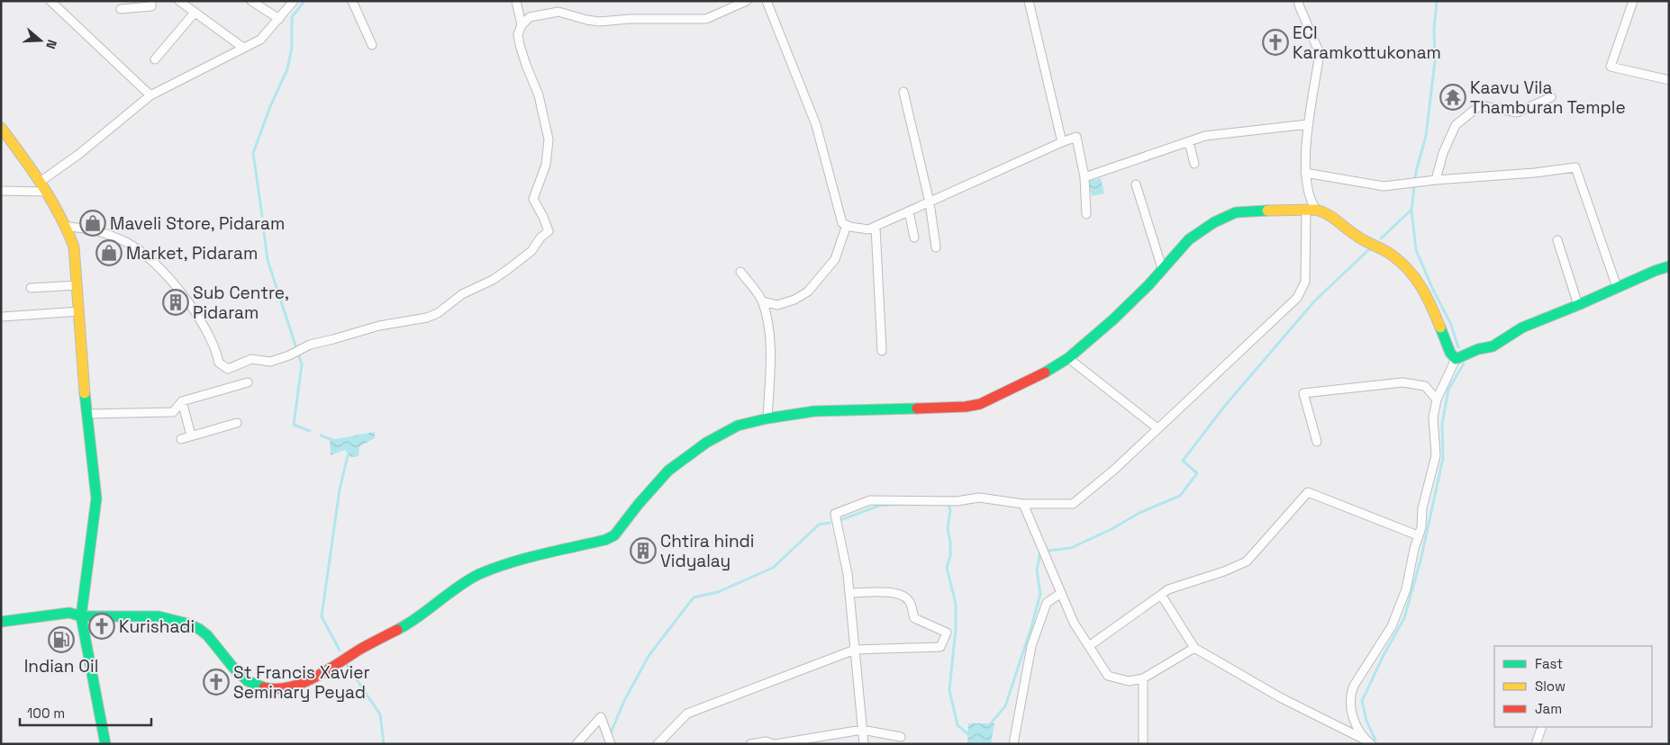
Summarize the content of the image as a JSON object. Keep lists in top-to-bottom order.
{
  "places": {
    "church": ["ECI Karamkottukonam", "Kurishadi", "St Francis Xavier Seminary Peyad"],
    "temple": ["Kaavu Vila Thamburan Temple"],
    "shop": ["Maveli Store, Pidaram", "Market, Pidaram"],
    "building": ["Sub Centre, Pidaram", "Chtira hindi Vidyalay"],
    "fuel station": ["Indian Oil"]
  },
  "legend": ["Fast", "Slow", "Jam"],
  "scale_bar": "100 m",
  "north": "right"
}
